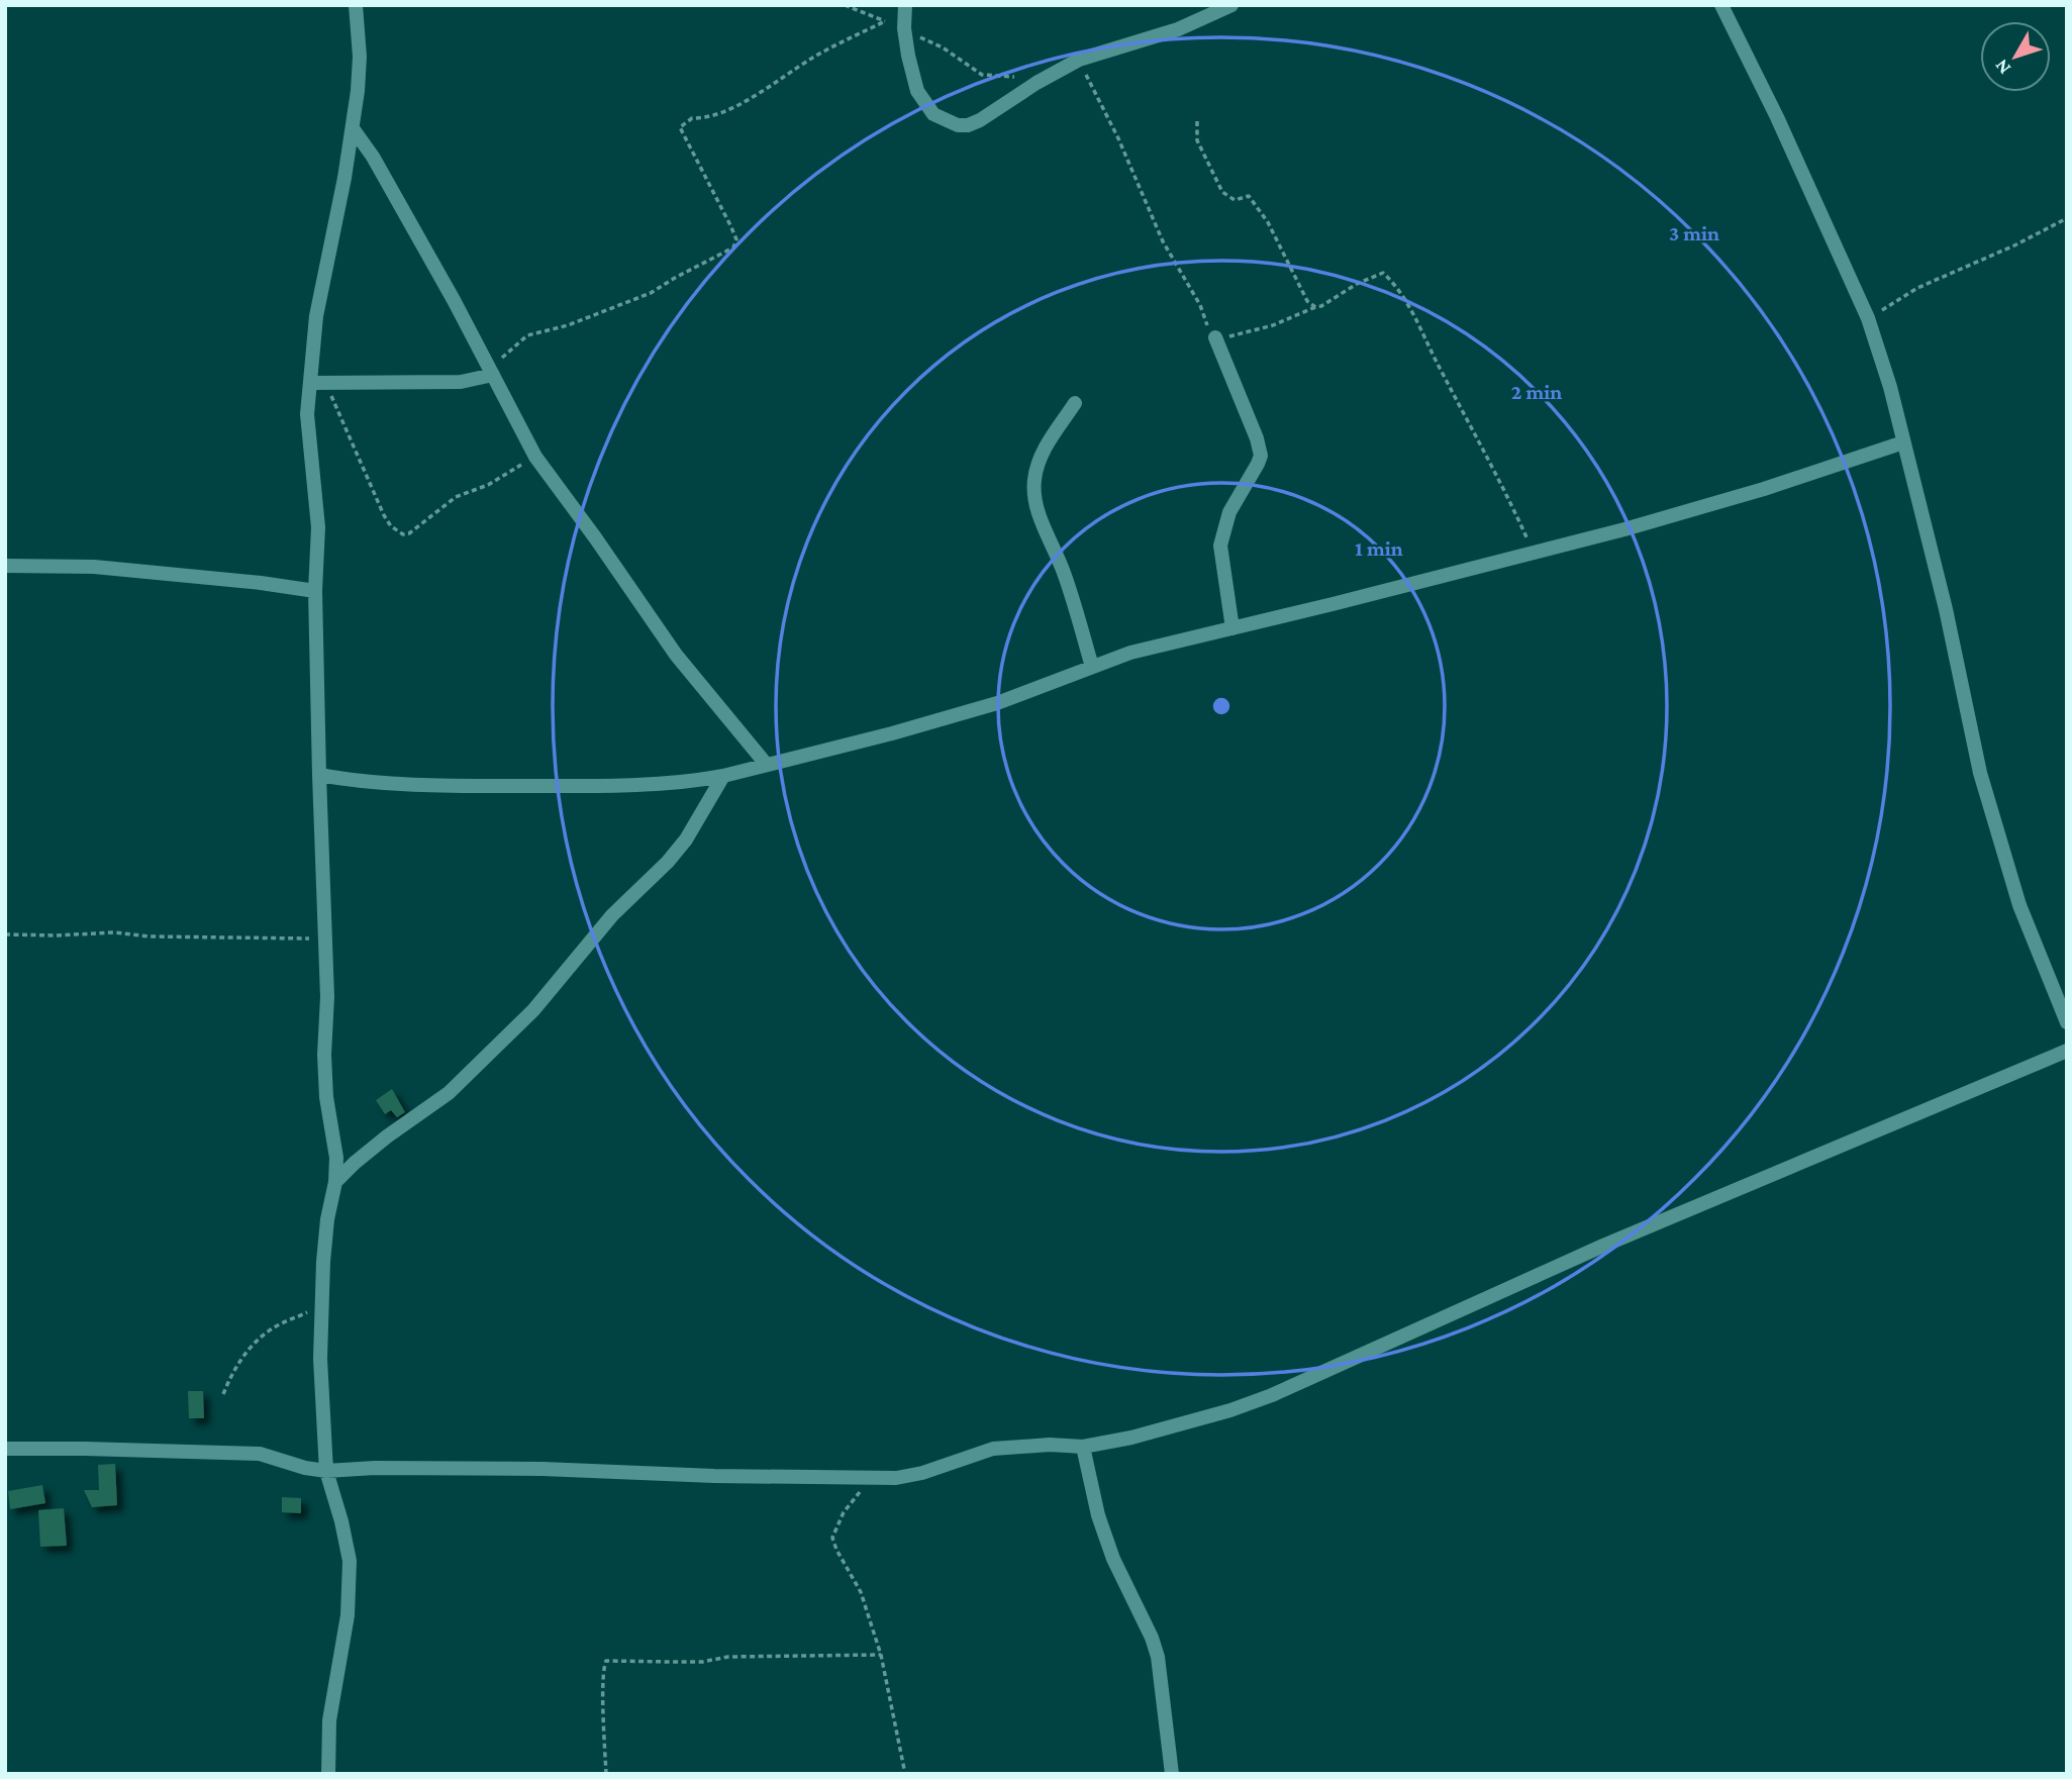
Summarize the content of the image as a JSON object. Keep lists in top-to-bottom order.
{
  "north": "bottom left",
  "rings": ["3 min", "2 min", "1 min"]
}
